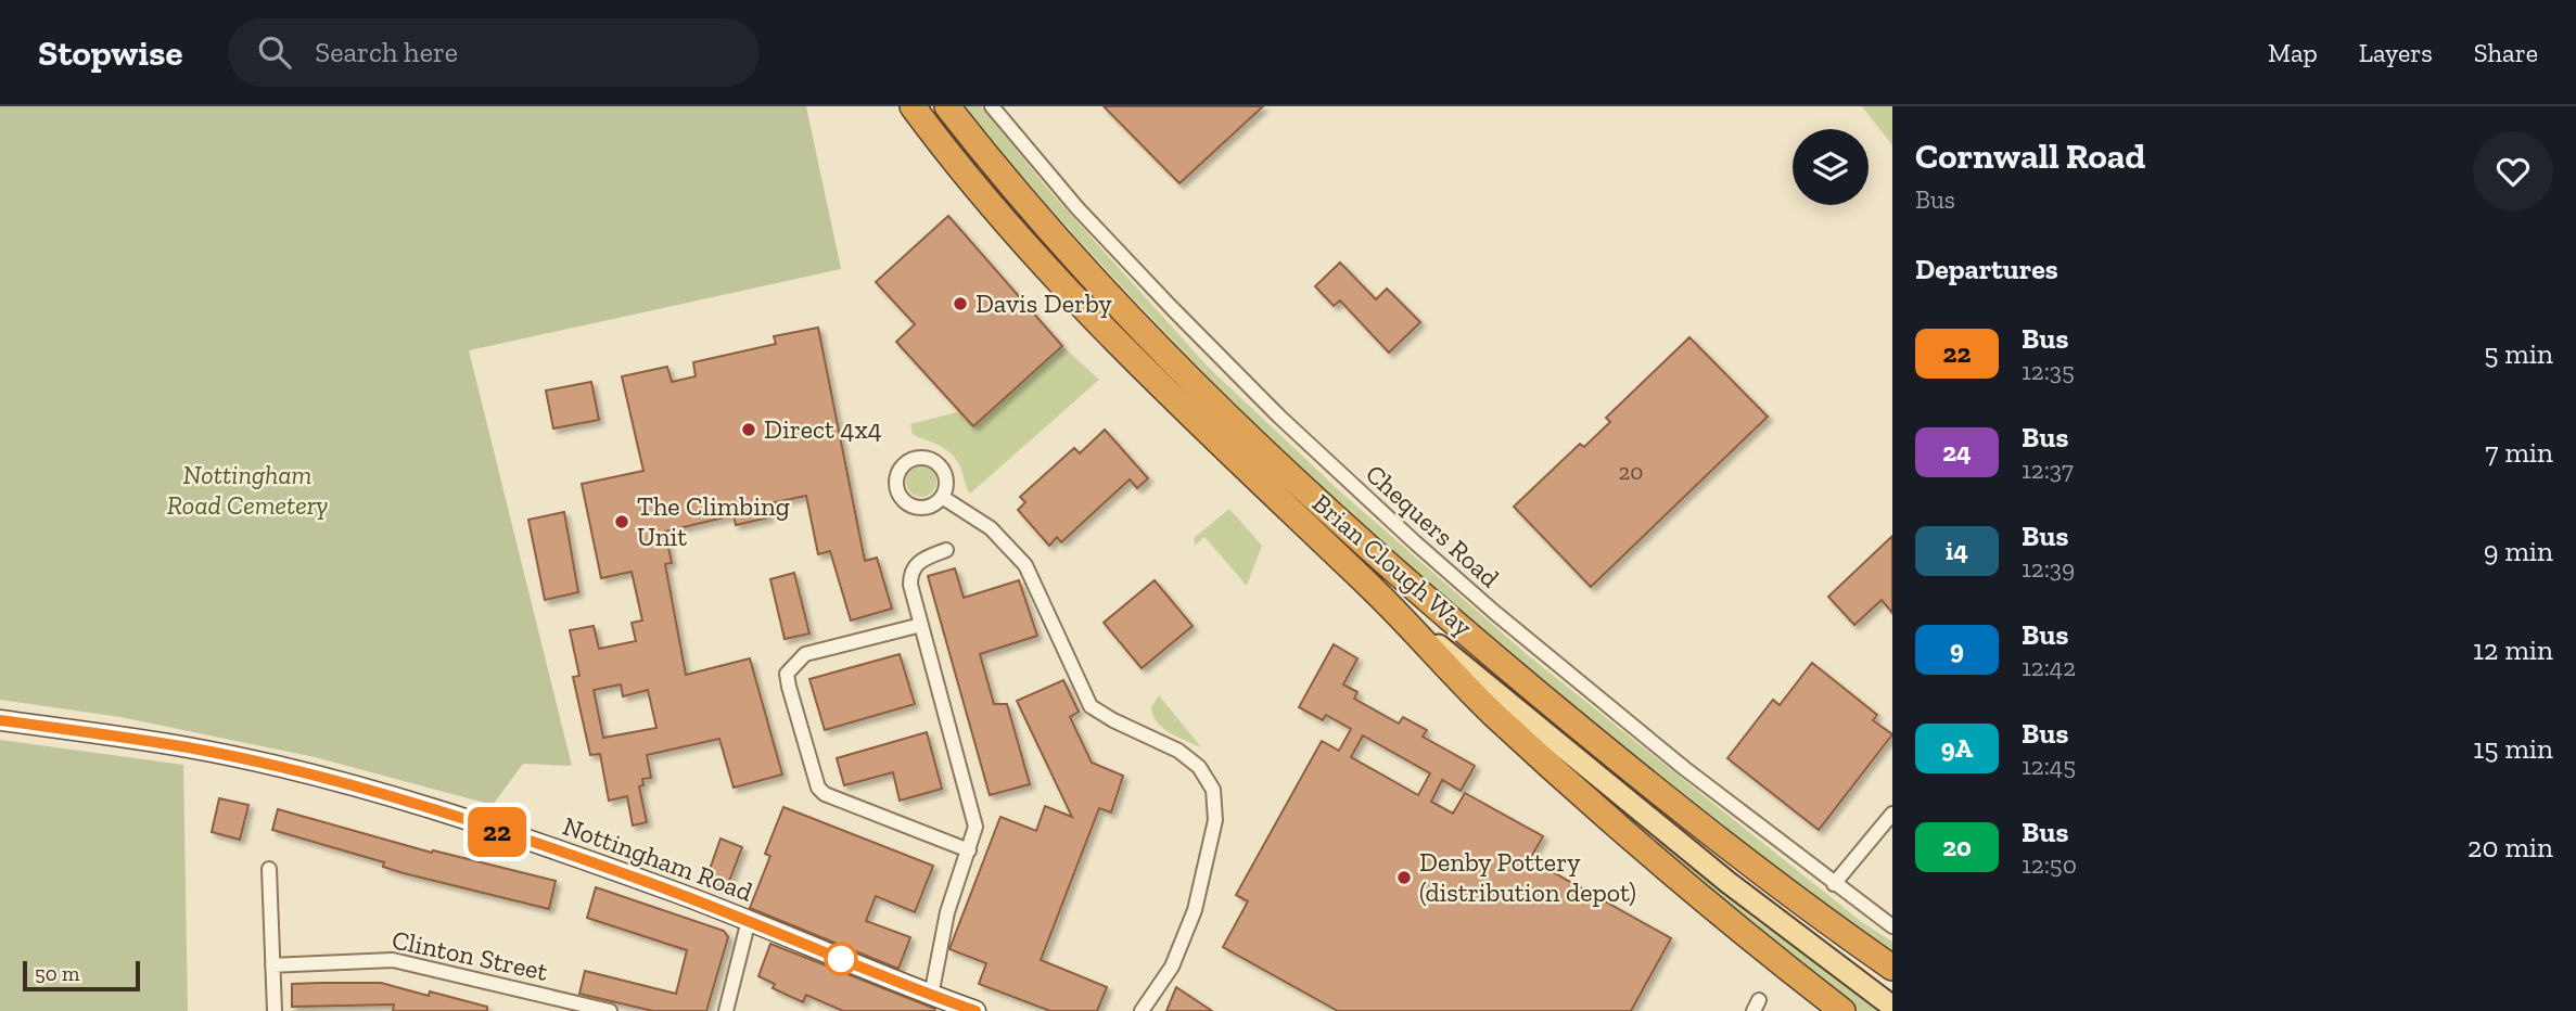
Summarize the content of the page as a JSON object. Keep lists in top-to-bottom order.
{
  "streets": {
    "highway": ["Brian Clough Way"],
    "street": ["Chequers Road", "Nottingham Road", "Clinton Street"]
  },
  "parks": ["Nottingham Road Cemetery"],
  "places": [
    "Davis Derby",
    "Direct 4x4",
    "The Climbing Unit",
    "Denby Pottery (distribution depot)"
  ],
  "lines": ["bus line 22"],
  "house_numbers": ["20"],
  "scale_bar": "50 m",
  "page": {
    "header": "Stopwise",
    "search": "Search here",
    "nav": ["Map", "Layers", "Share"],
    "on_map": "22",
    "heading": [
      ["Cornwall Road", "Bus"],
      "Departures"
    ],
    "list": [
      {
        "mark": "22",
        "name": "Bus",
        "note": "12:35",
        "value": "5 min"
      },
      {
        "mark": "24",
        "name": "Bus",
        "note": "12:37",
        "value": "7 min"
      },
      {
        "mark": "i4",
        "name": "Bus",
        "note": "12:39",
        "value": "9 min"
      },
      {
        "mark": "9",
        "name": "Bus",
        "note": "12:42",
        "value": "12 min"
      },
      {
        "mark": "9A",
        "name": "Bus",
        "note": "12:45",
        "value": "15 min"
      },
      {
        "mark": "20",
        "name": "Bus",
        "note": "12:50",
        "value": "20 min"
      }
    ],
    "scale": "50 m"
  }
}
